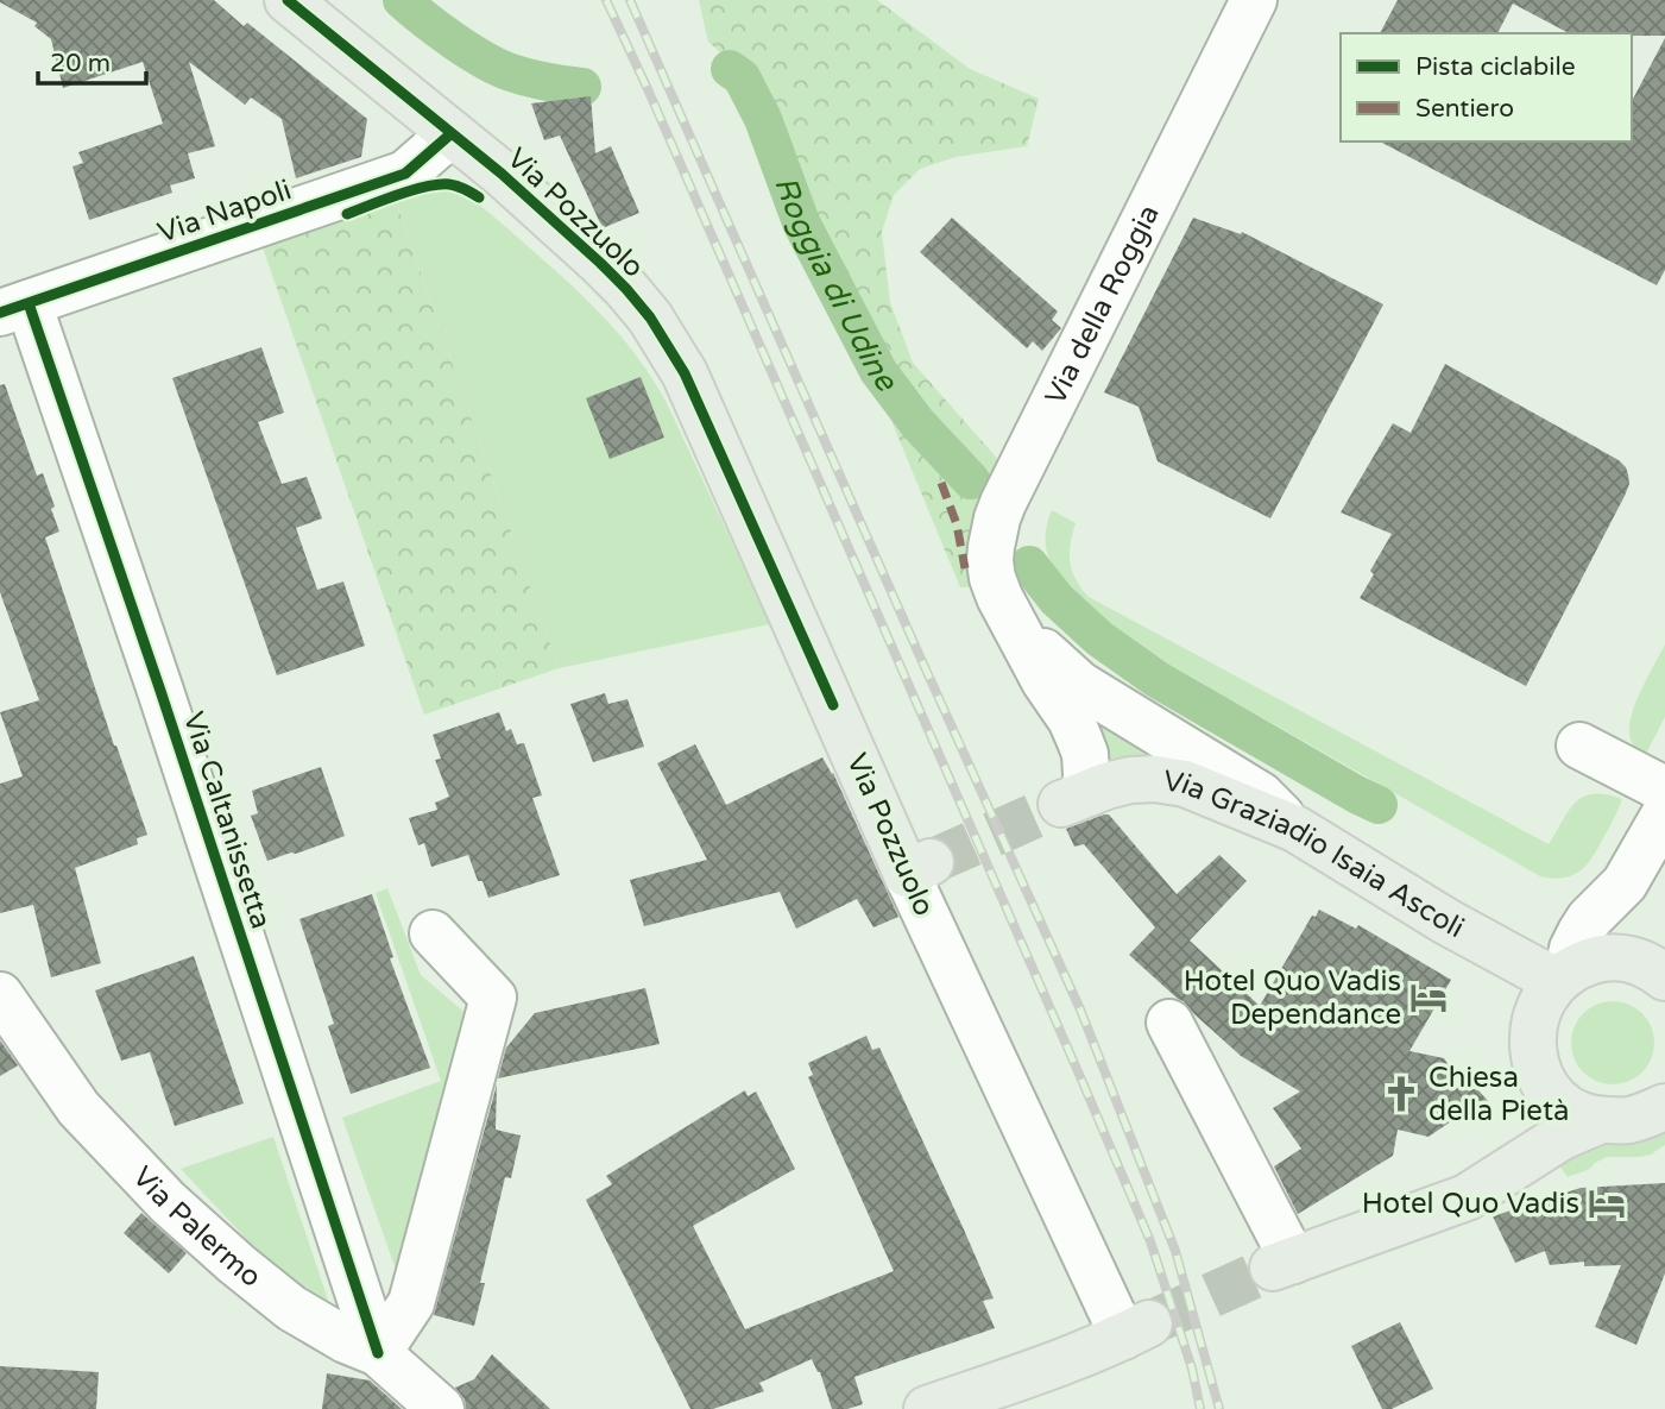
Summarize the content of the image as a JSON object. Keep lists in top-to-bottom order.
{
  "streets": {
    "main road": ["Via Pozzuolo", "Via Graziadio Isaia Ascoli"],
    "street": [
      "Via Napoli",
      "Via della Roggia",
      "Via Caltanissetta",
      "Via Palermo"
    ]
  },
  "crossings": [
    ["Via Napoli", "Via Pozzuolo"],
    ["Via Napoli", "Via Caltanissetta"],
    ["Via della Roggia", "Via Graziadio Isaia Ascoli"],
    ["Via Caltanissetta", "Via Palermo"]
  ],
  "water": ["Roggia di Udine"],
  "places": {
    "hotel": ["Hotel Quo Vadis Dependance", "Hotel Quo Vadis"],
    "church": ["Chiesa della Pietà"]
  },
  "legend": ["Pista ciclabile", "Sentiero"],
  "scale_bar": "20 m"
}
